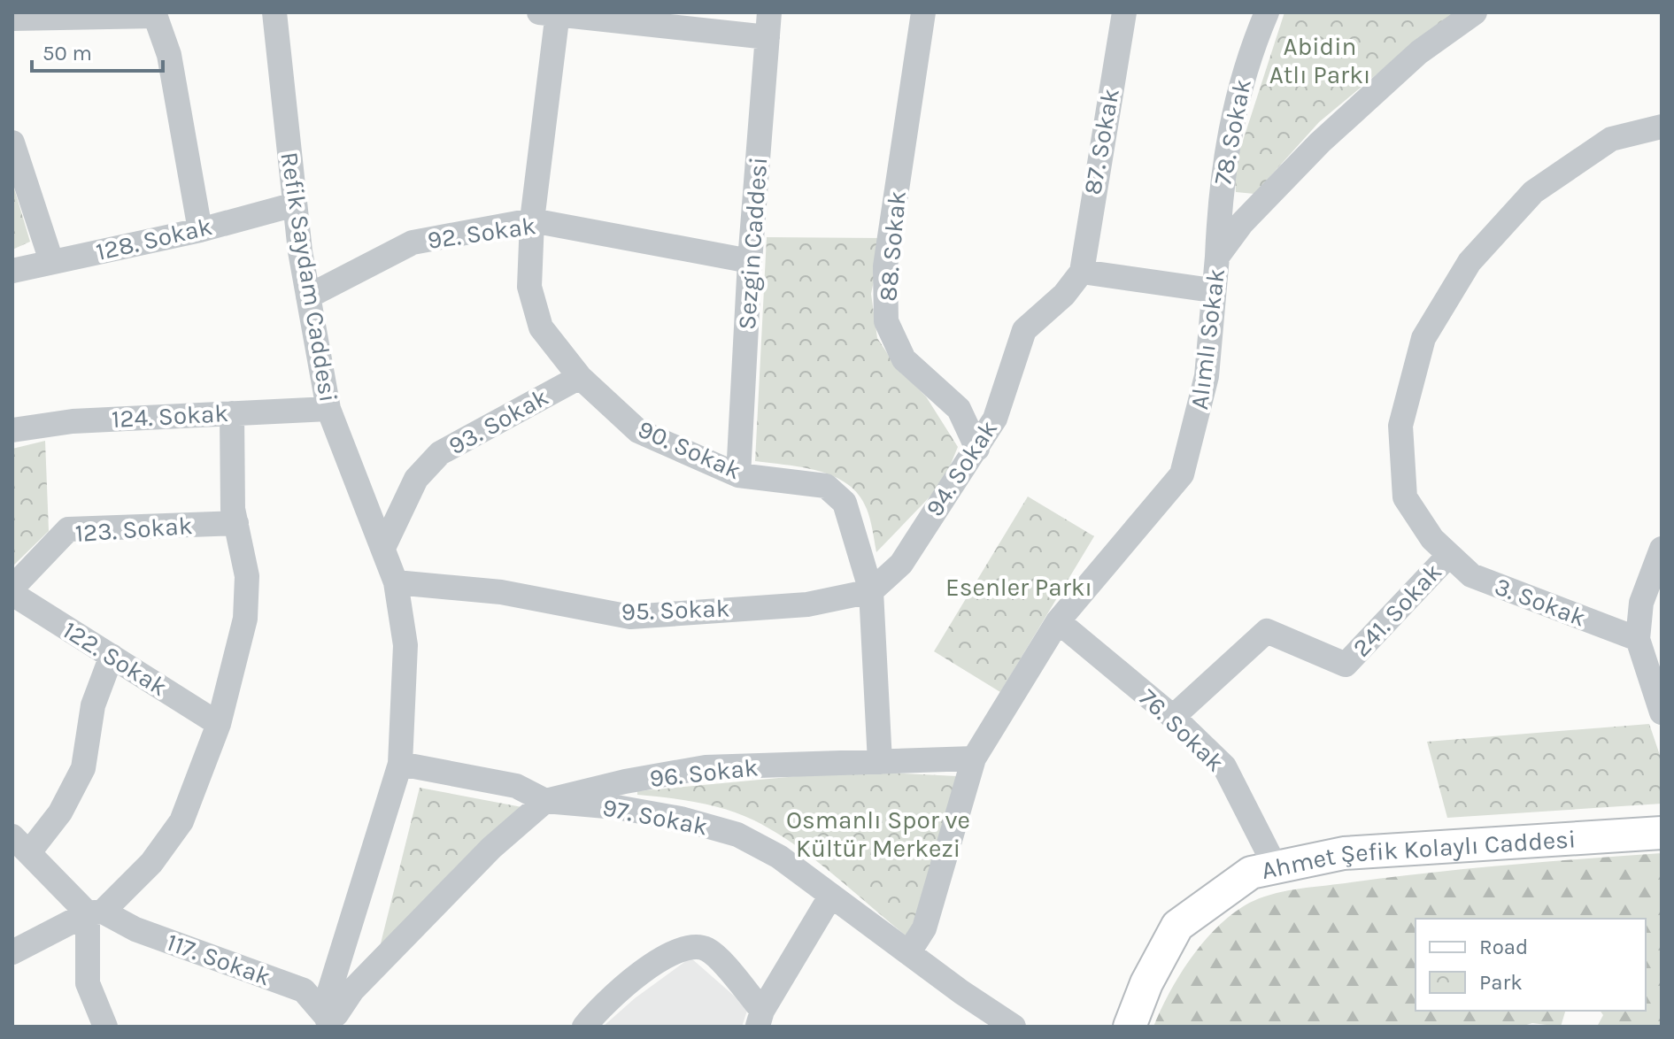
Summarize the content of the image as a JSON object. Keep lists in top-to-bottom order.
{
  "streets": {
    "main road": ["Ahmet Şefik Kolaylı Caddesi"],
    "street": [
      "78. Sokak",
      "87. Sokak",
      "92. Sokak",
      "128. Sokak",
      "Sezgin Caddesi",
      "88. Sokak",
      "Refik Saydam Caddesi",
      "Alımlı Sokak",
      "124. Sokak",
      "93. Sokak",
      "90. Sokak",
      "94. Sokak",
      "123. Sokak",
      "3. Sokak",
      "95. Sokak",
      "241. Sokak",
      "122. Sokak",
      "76. Sokak",
      "96. Sokak",
      "97. Sokak",
      "117. Sokak"
    ]
  },
  "crossings": [
    ["78. Sokak", "Alımlı Sokak"],
    ["87. Sokak", "94. Sokak"],
    ["92. Sokak", "Sezgin Caddesi"],
    ["92. Sokak", "Refik Saydam Caddesi"],
    ["92. Sokak", "90. Sokak"],
    ["128. Sokak", "Refik Saydam Caddesi"],
    ["Sezgin Caddesi", "90. Sokak"],
    ["88. Sokak", "94. Sokak"],
    ["Refik Saydam Caddesi", "124. Sokak"],
    ["Refik Saydam Caddesi", "93. Sokak"],
    ["Refik Saydam Caddesi", "95. Sokak"],
    ["Refik Saydam Caddesi", "117. Sokak"],
    ["Alımlı Sokak", "76. Sokak"],
    ["Alımlı Sokak", "96. Sokak"],
    ["Alımlı Sokak", "97. Sokak"],
    ["93. Sokak", "90. Sokak"],
    ["90. Sokak", "94. Sokak"],
    ["90. Sokak", "95. Sokak"],
    ["90. Sokak", "96. Sokak"],
    ["94. Sokak", "95. Sokak"],
    ["3. Sokak", "241. Sokak"],
    ["241. Sokak", "76. Sokak"],
    ["76. Sokak", "Ahmet Şefik Kolaylı Caddesi"],
    ["96. Sokak", "97. Sokak"]
  ],
  "parks": ["Abidin Atlı Parkı", "Esenler Parkı", "Osmanlı Spor ve Kültür Merkezi"],
  "legend": ["Road", "Park"],
  "scale_bar": "50 m"
}
